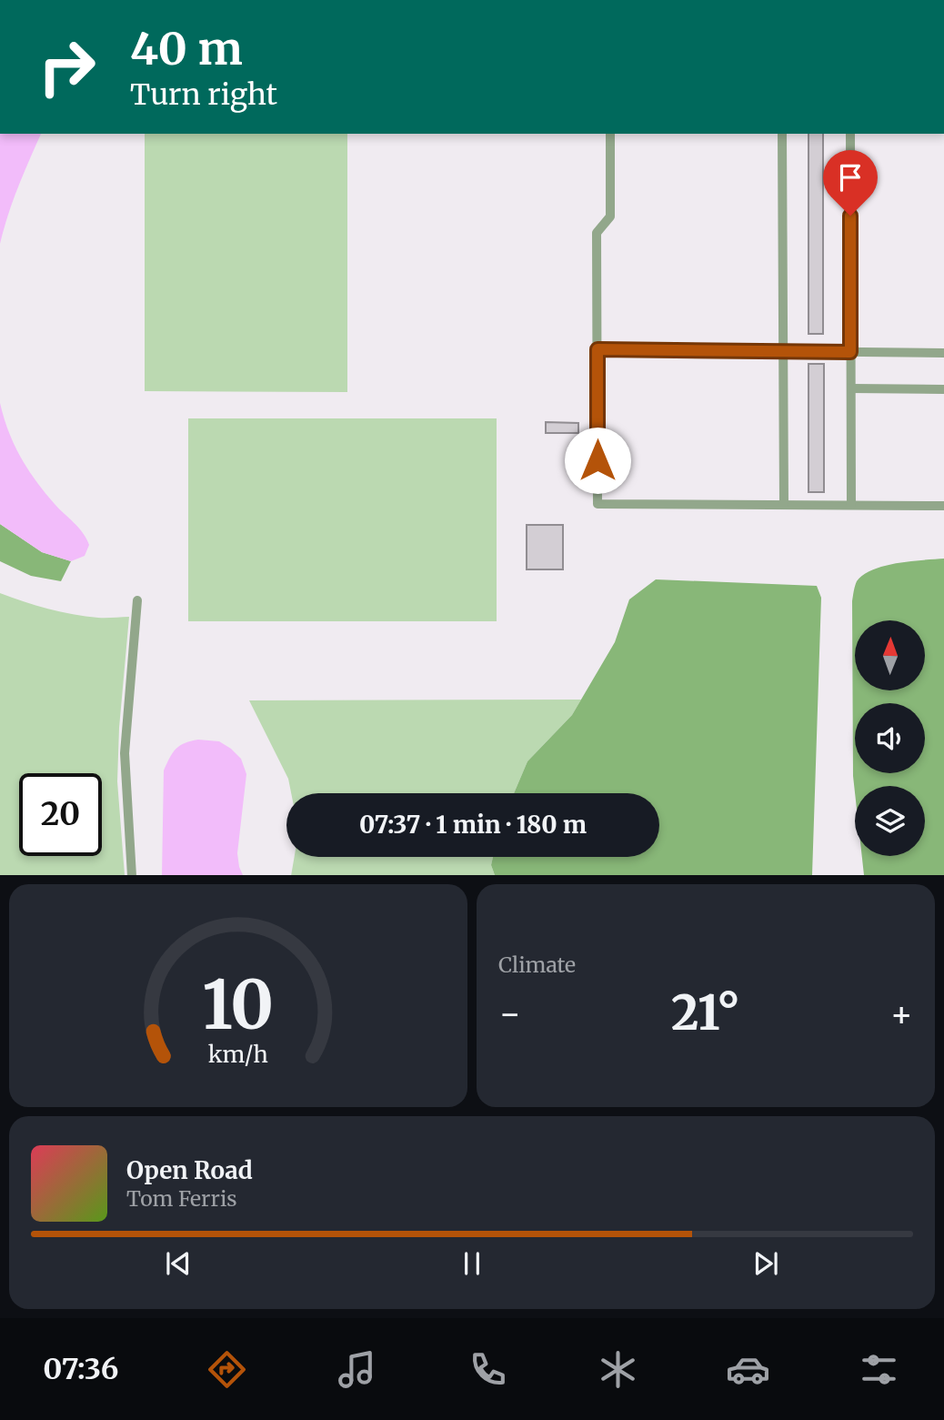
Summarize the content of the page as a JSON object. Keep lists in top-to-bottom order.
{
  "north": "top",
  "page": {
    "turn": ["40 m", "Turn right"],
    "limit": "20",
    "trip": "07:37 · 1 min · 180 m",
    "tile": "Climate",
    "heat": ["−", "21°", "+"],
    "song": ["Open Road", "Tom Ferris"],
    "tabs": "07:36",
    "gauge": ["10", "km/h"]
  }
}
